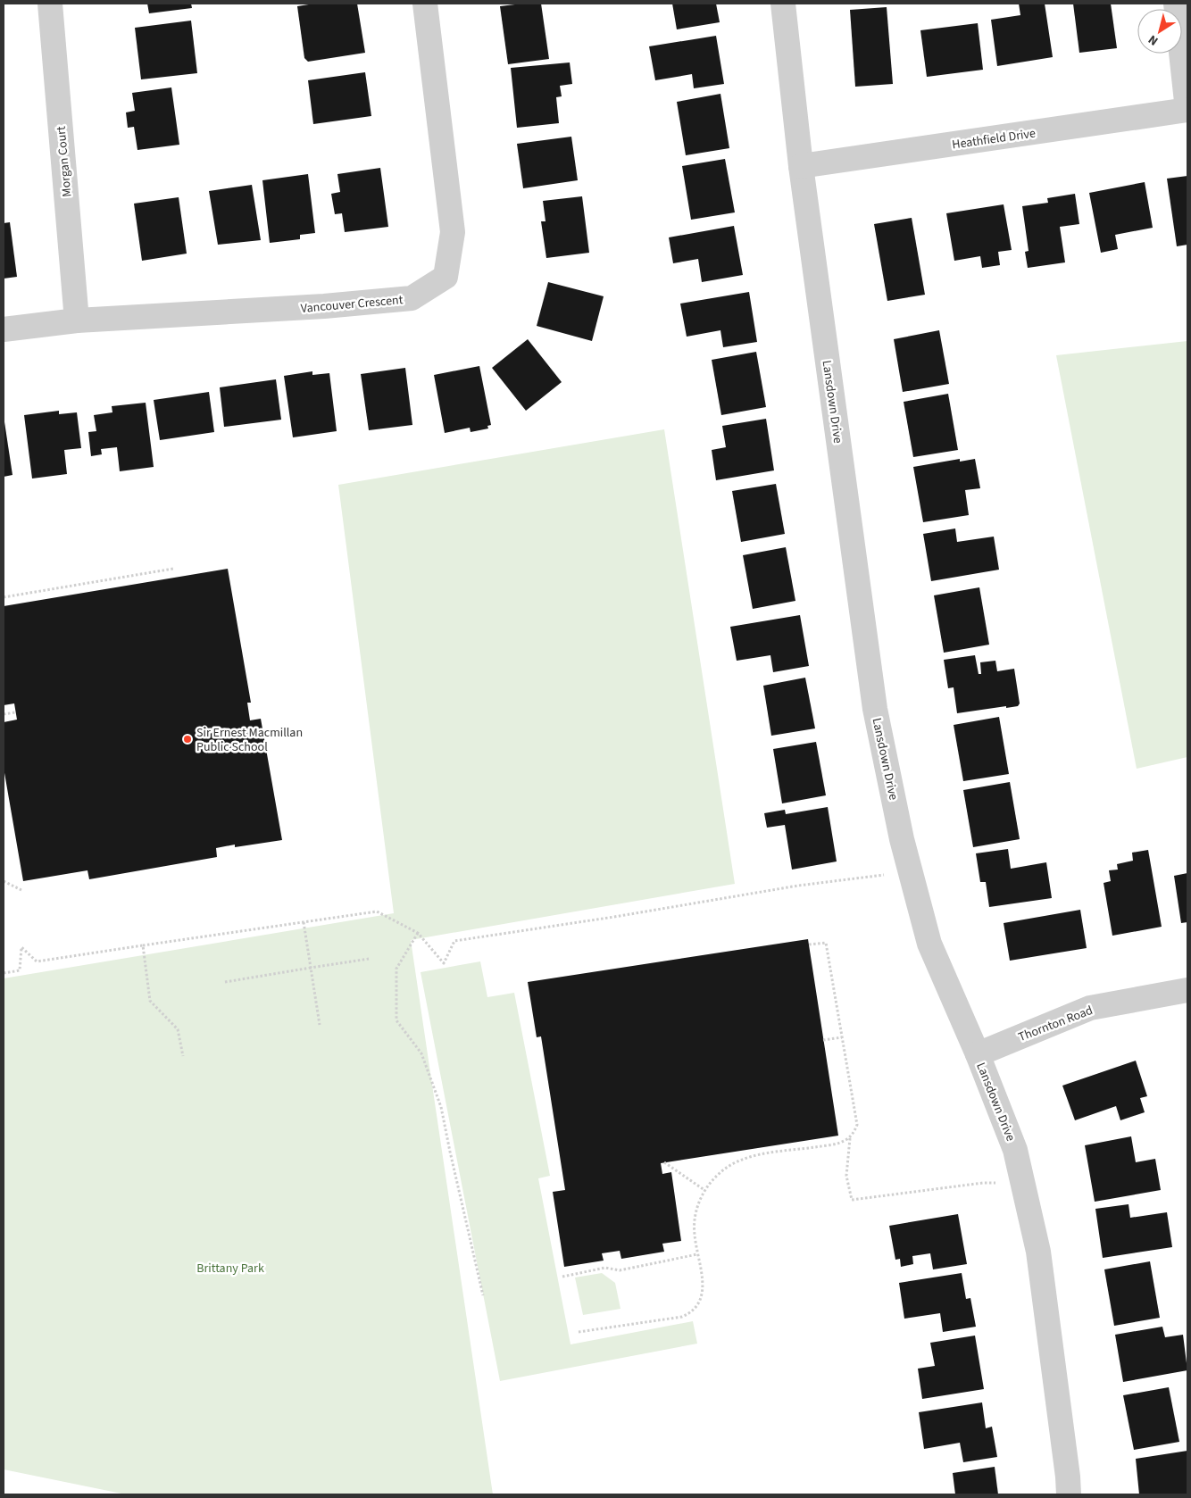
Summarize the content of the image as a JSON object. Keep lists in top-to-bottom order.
{
  "streets": {
    "street": [
      "Heathfield Drive",
      "Morgan Court",
      "Vancouver Crescent",
      "Lansdown Drive",
      "Thornton Road"
    ]
  },
  "crossings": [
    ["Heathfield Drive", "Lansdown Drive"],
    ["Morgan Court", "Vancouver Crescent"],
    ["Lansdown Drive", "Thornton Road"]
  ],
  "parks": ["Brittany Park"],
  "places": ["Sir Ernest Macmillan Public School"],
  "north": "bottom left"
}
